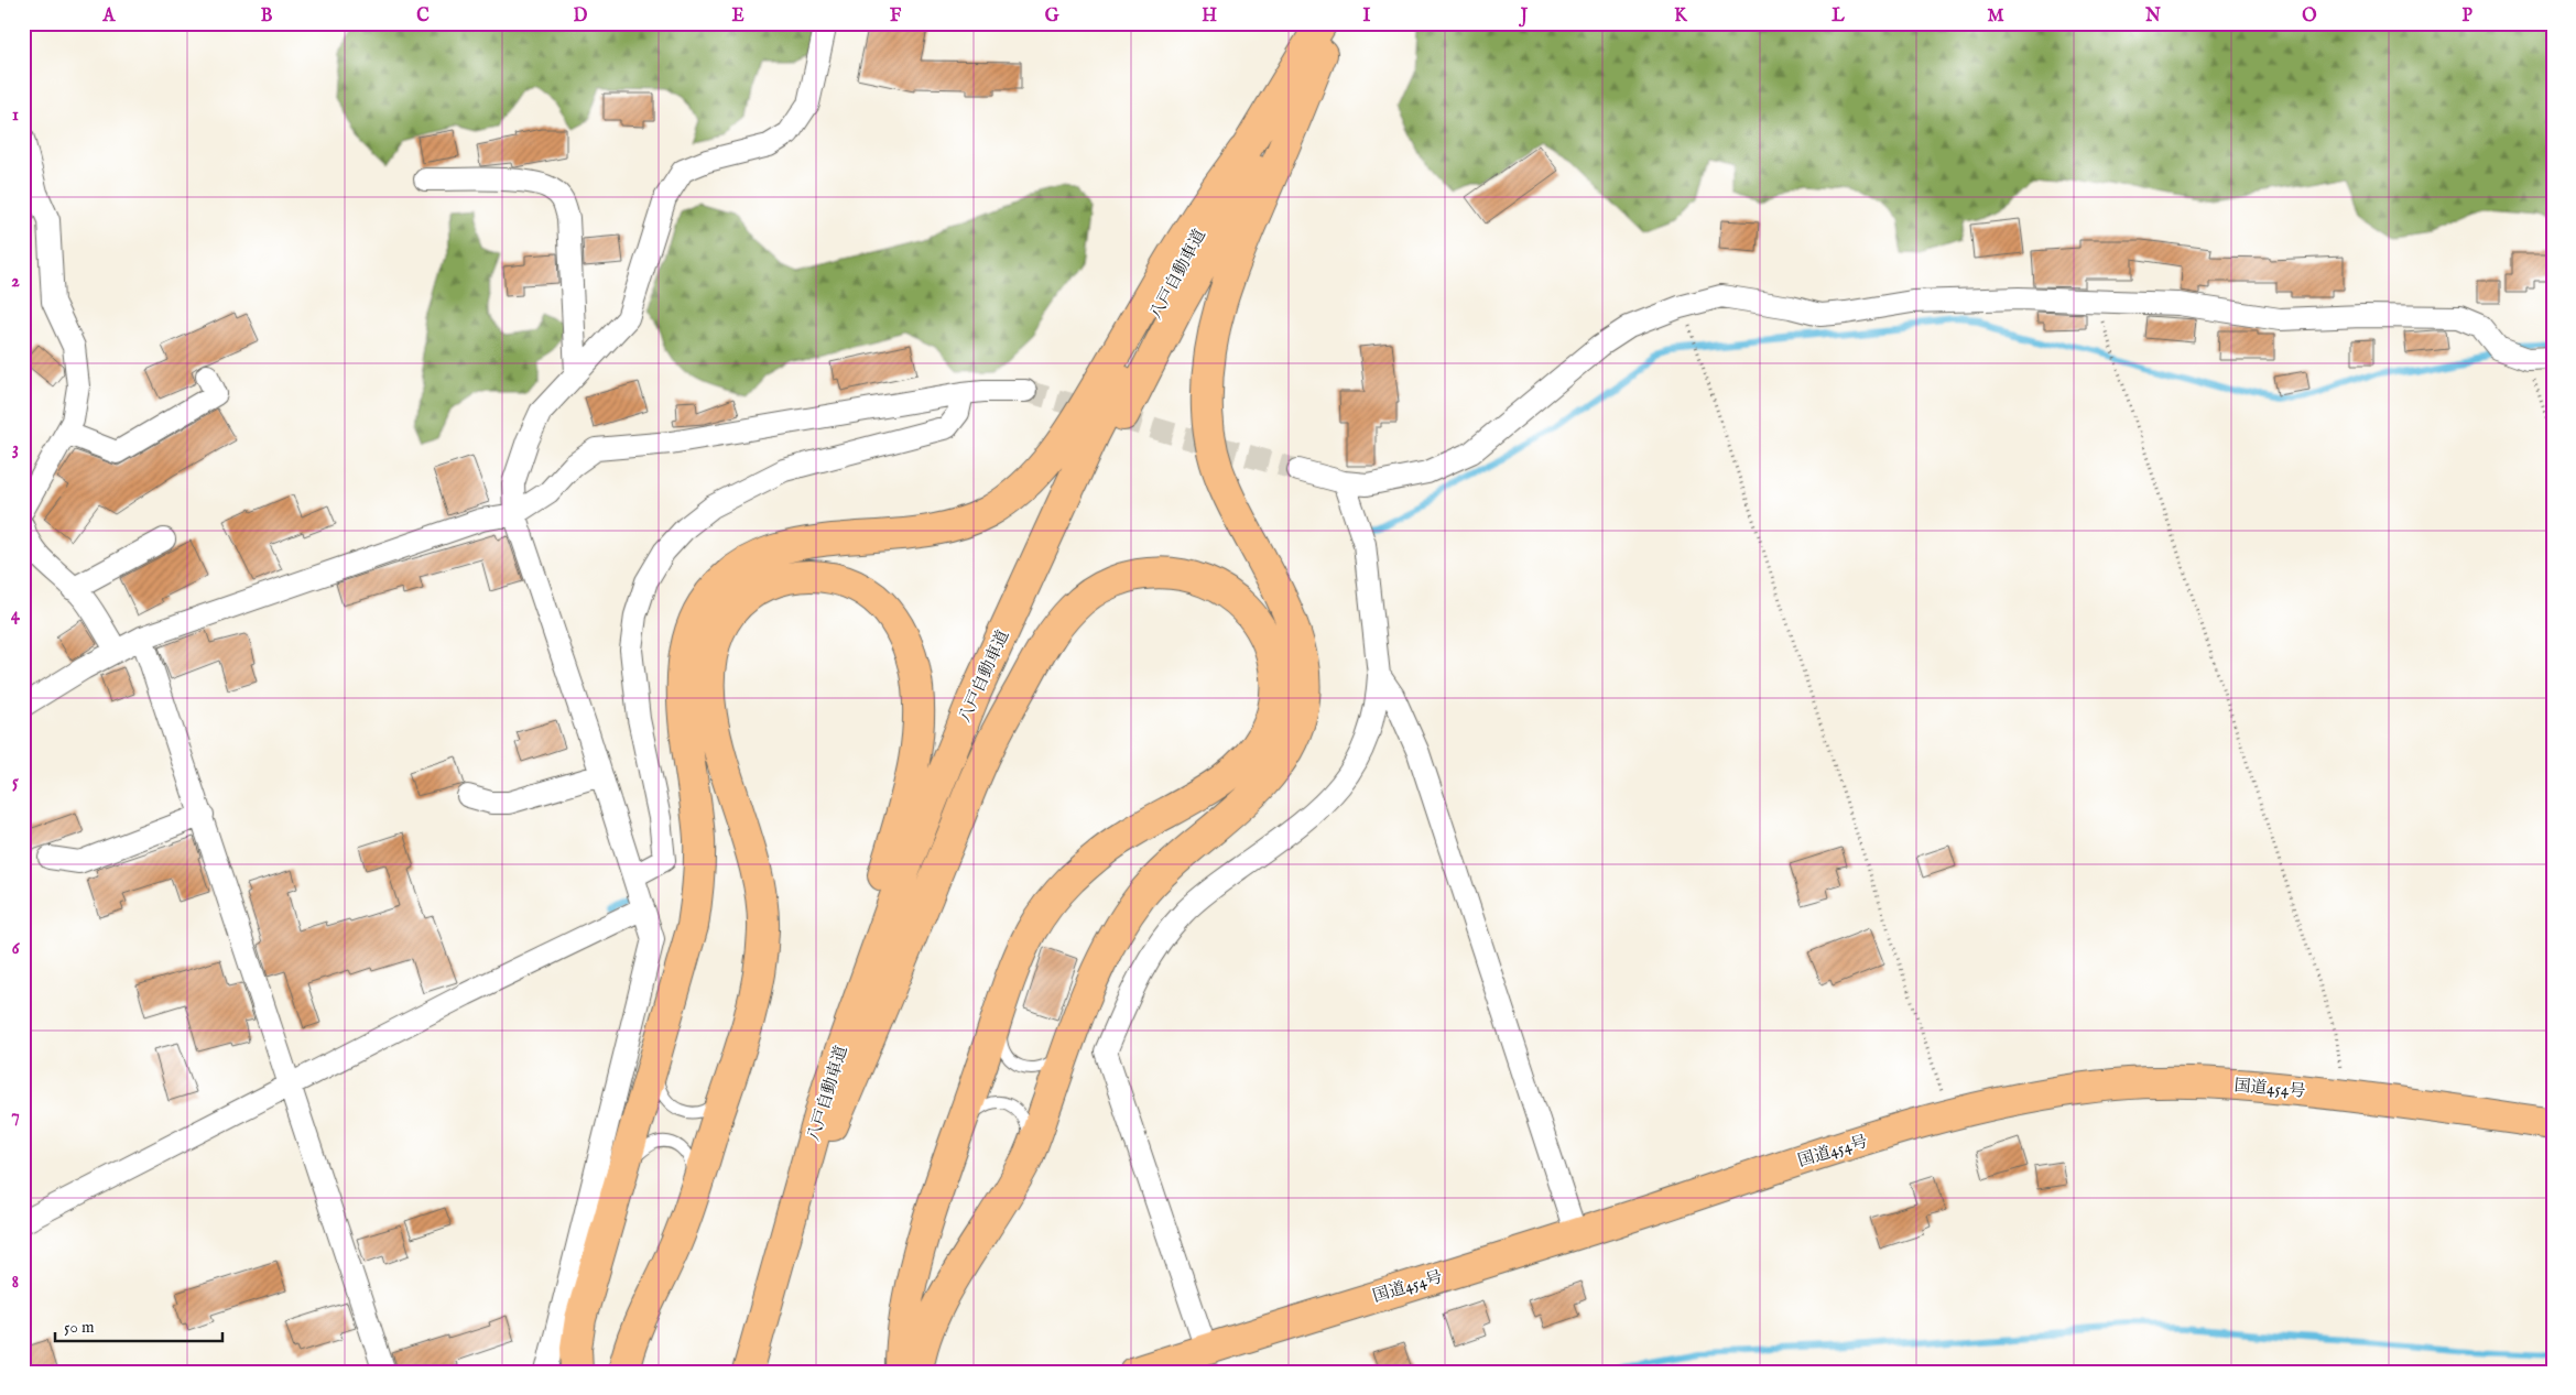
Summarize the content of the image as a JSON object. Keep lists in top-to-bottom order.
{
  "streets": {
    "highway": ["八戸自動車道", "国道454号"]
  },
  "scale_bar": "50 m",
  "grid": {
    "columns": [
      "A",
      "B",
      "C",
      "D",
      "E",
      "F",
      "G",
      "H",
      "I",
      "J",
      "K",
      "L",
      "M",
      "N",
      "O",
      "P"
    ],
    "rows": [
      "1",
      "2",
      "3",
      "4",
      "5",
      "6",
      "7",
      "8"
    ]
  }
}
